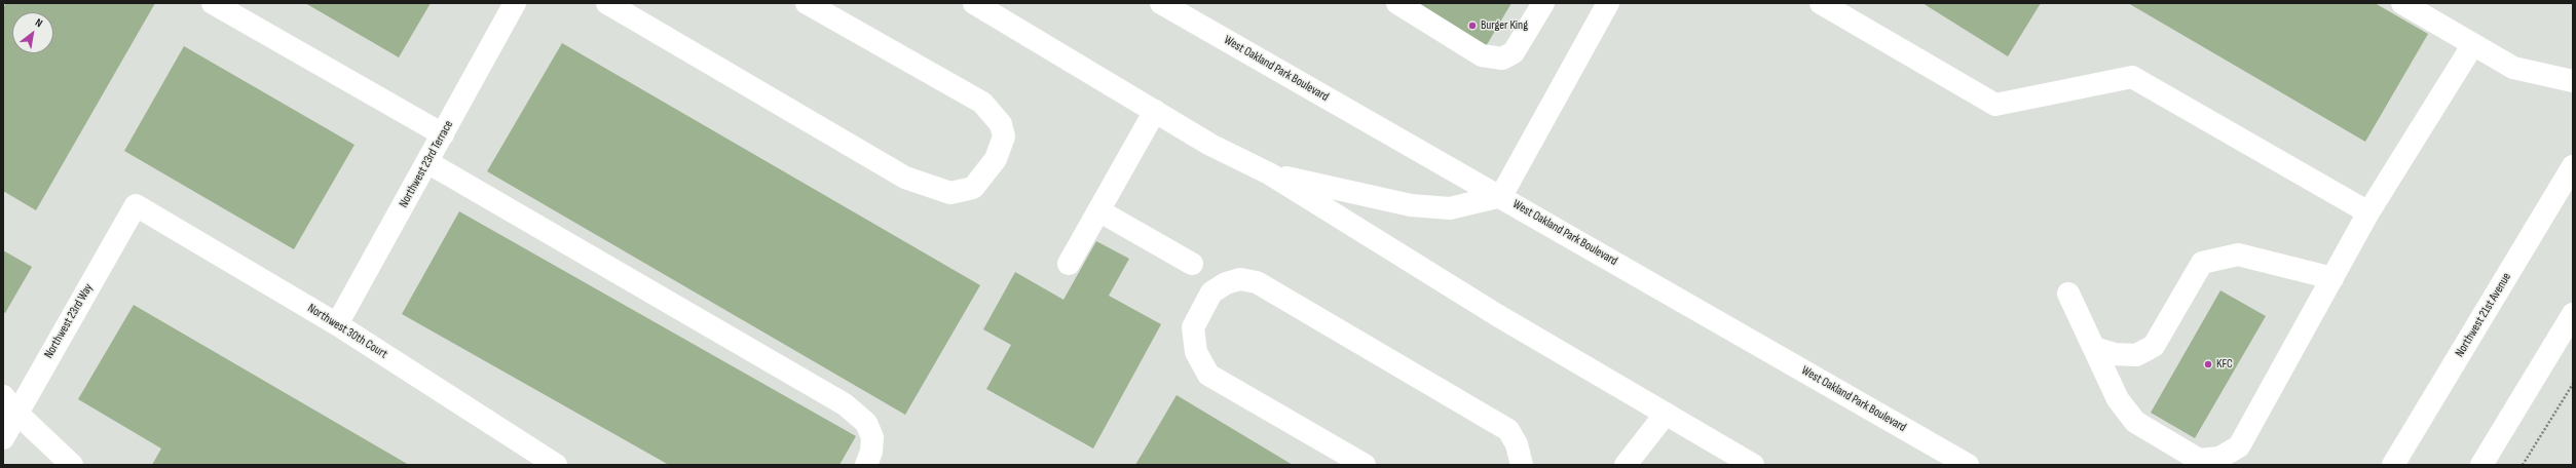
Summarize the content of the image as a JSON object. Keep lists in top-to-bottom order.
{
  "streets": {
    "main road": [
      "West Oakland Park Boulevard",
      "Northwest 23rd Terrace",
      "Northwest 21st Avenue",
      "Northwest 23rd Way",
      "Northwest 30th Court"
    ]
  },
  "crossings": [
    ["Northwest 23rd Terrace", "Northwest 30th Court"],
    ["Northwest 23rd Way", "Northwest 30th Court"]
  ],
  "places": ["Burger King", "KFC"],
  "north": "top right"
}
